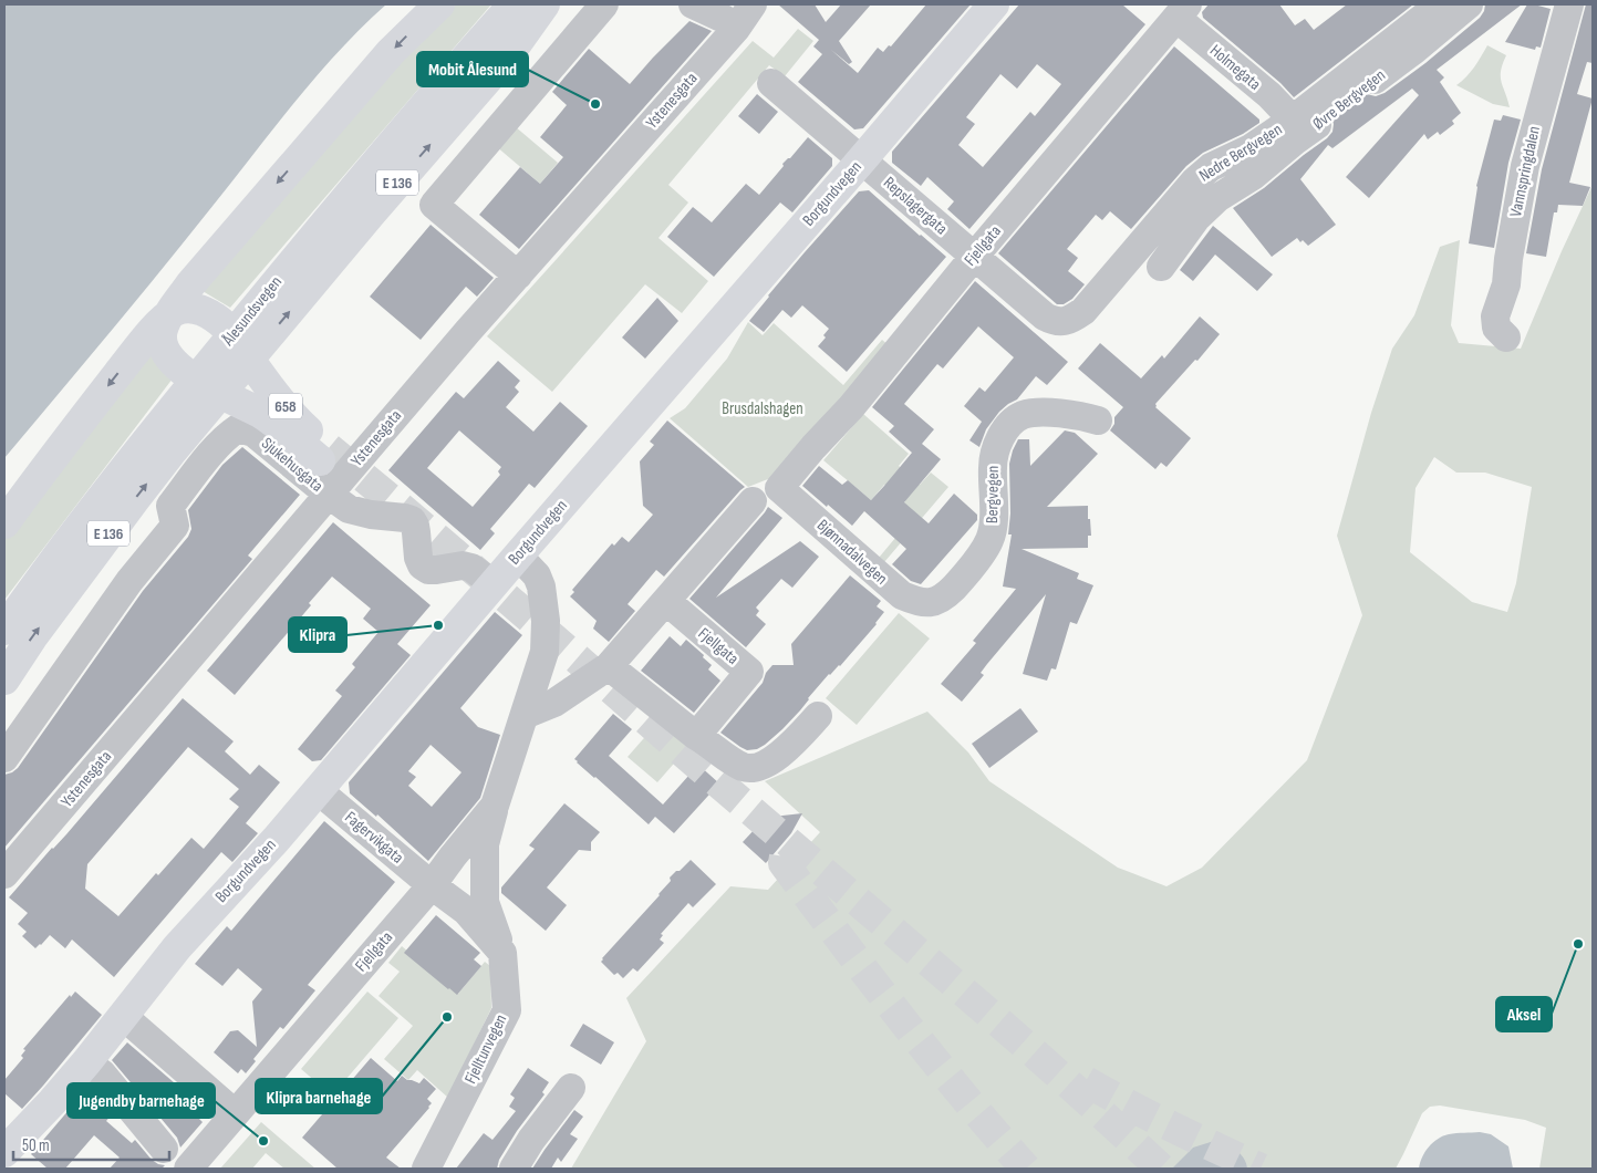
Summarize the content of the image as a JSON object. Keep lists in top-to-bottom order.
{
  "streets": {
    "main road": [
      "E 136",
      "Borgundvegen",
      "Ålesundsvegen",
      "658"
    ],
    "street": [
      "Holmegata",
      "Øvre Bergvegen",
      "Ystenesgata",
      "Nedre Bergvegen",
      "Vannspringdalen",
      "Repslagergata",
      "Fjellgata",
      "Sjukehusgata",
      "Bergvegen",
      "Bjønnadalvegen",
      "Fagervikgata",
      "Fjelltunvegen"
    ]
  },
  "crossings": [
    ["Holmegata", "Nedre Bergvegen"],
    ["Holmegata", "Fjellgata"],
    ["Ystenesgata", "Sjukehusgata"],
    ["Nedre Bergvegen", "Repslagergata"],
    ["E 136", "658"],
    ["Borgundvegen", "Repslagergata"],
    ["Borgundvegen", "Fjellgata"],
    ["Borgundvegen", "Sjukehusgata"],
    ["Borgundvegen", "Fagervikgata"],
    ["Repslagergata", "Fjellgata"],
    ["Fjellgata", "Bjønnadalvegen"],
    ["Fjellgata", "Fagervikgata"],
    ["Fjellgata", "Fjelltunvegen"],
    ["Bergvegen", "Bjønnadalvegen"]
  ],
  "parks": ["Brusdalshagen"],
  "places": [
    "Mobit Ålesund",
    "Klipra",
    "Aksel",
    "Klipra barnehage",
    "Jugendby barnehage"
  ],
  "scale_bar": "50 m"
}
